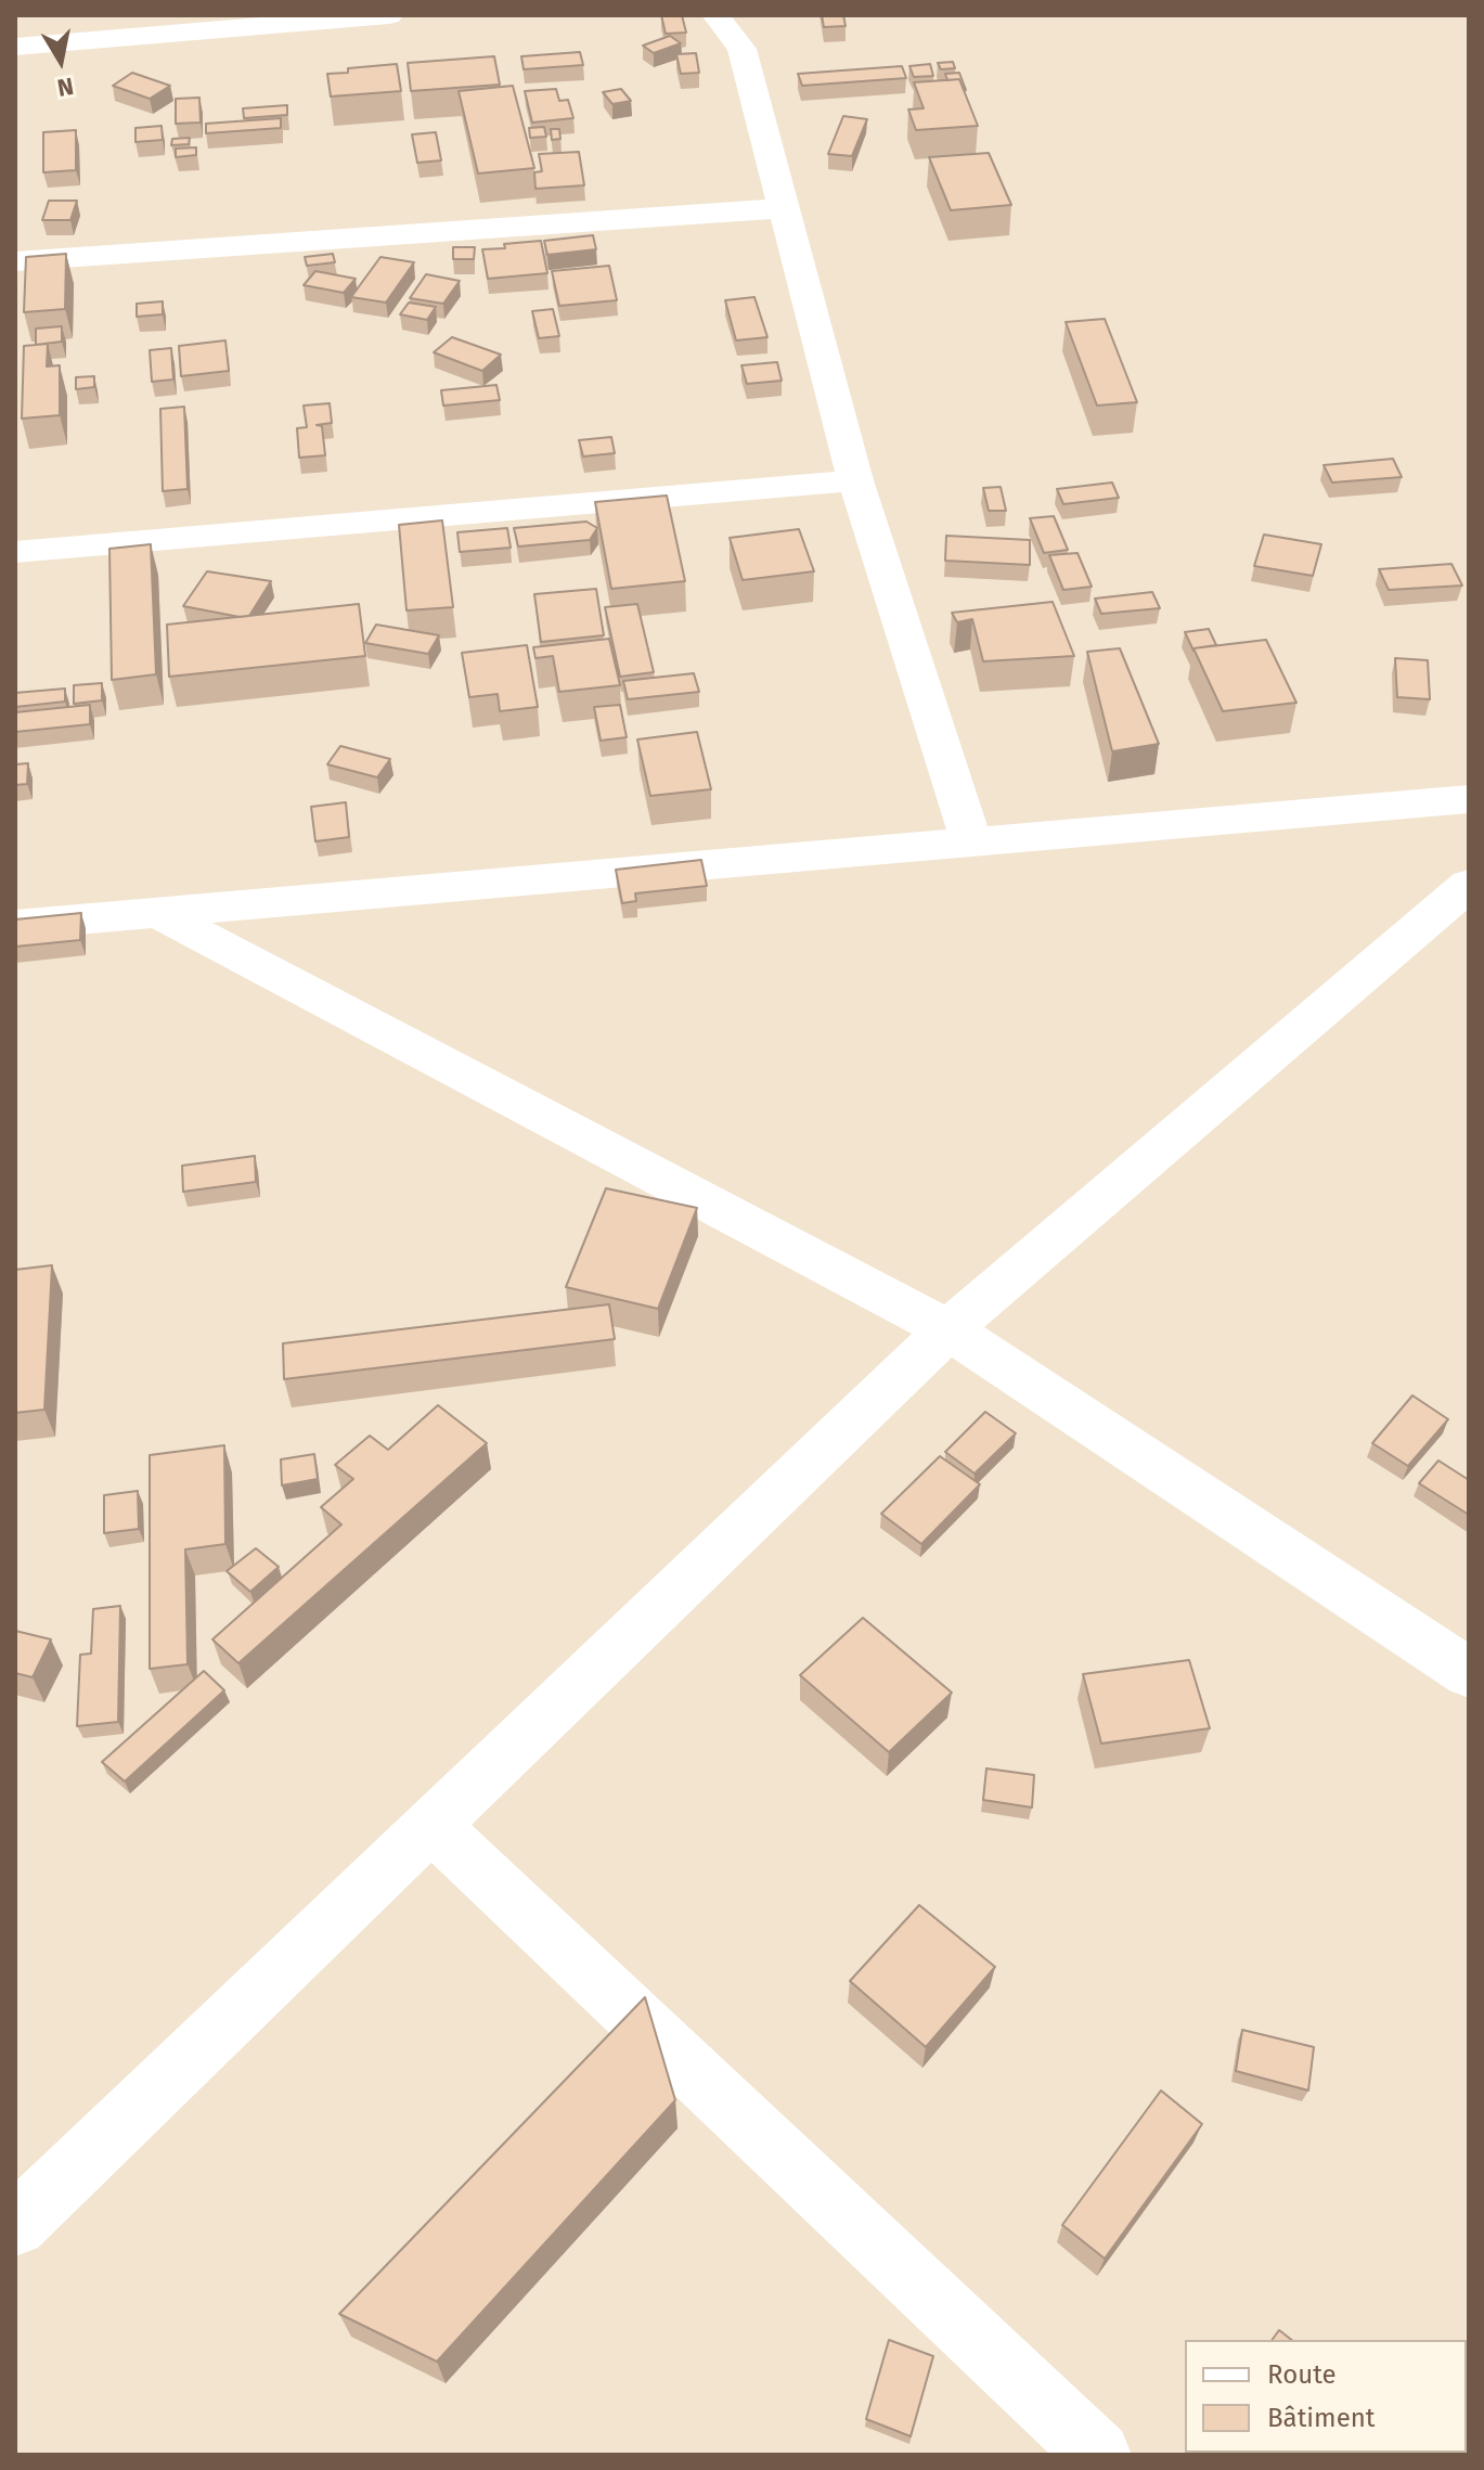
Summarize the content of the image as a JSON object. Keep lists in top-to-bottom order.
{
  "legend": ["Route", "Bâtiment"],
  "north": "bottom"
}
